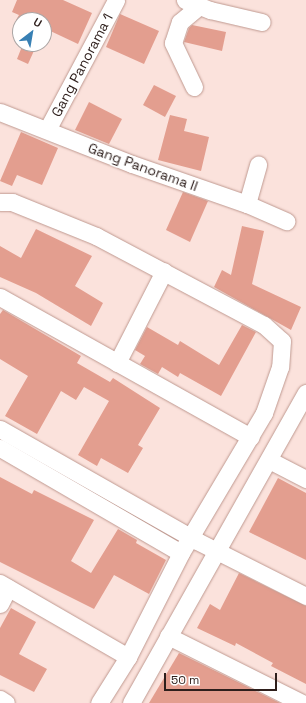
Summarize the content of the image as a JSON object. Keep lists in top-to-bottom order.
{
  "streets": {
    "street": ["Gang Panorama 1", "Gang Panorama II"]
  },
  "crossings": [
    ["Gang Panorama 1", "Gang Panorama II"]
  ],
  "scale_bar": "50 m",
  "north": "top right"
}
